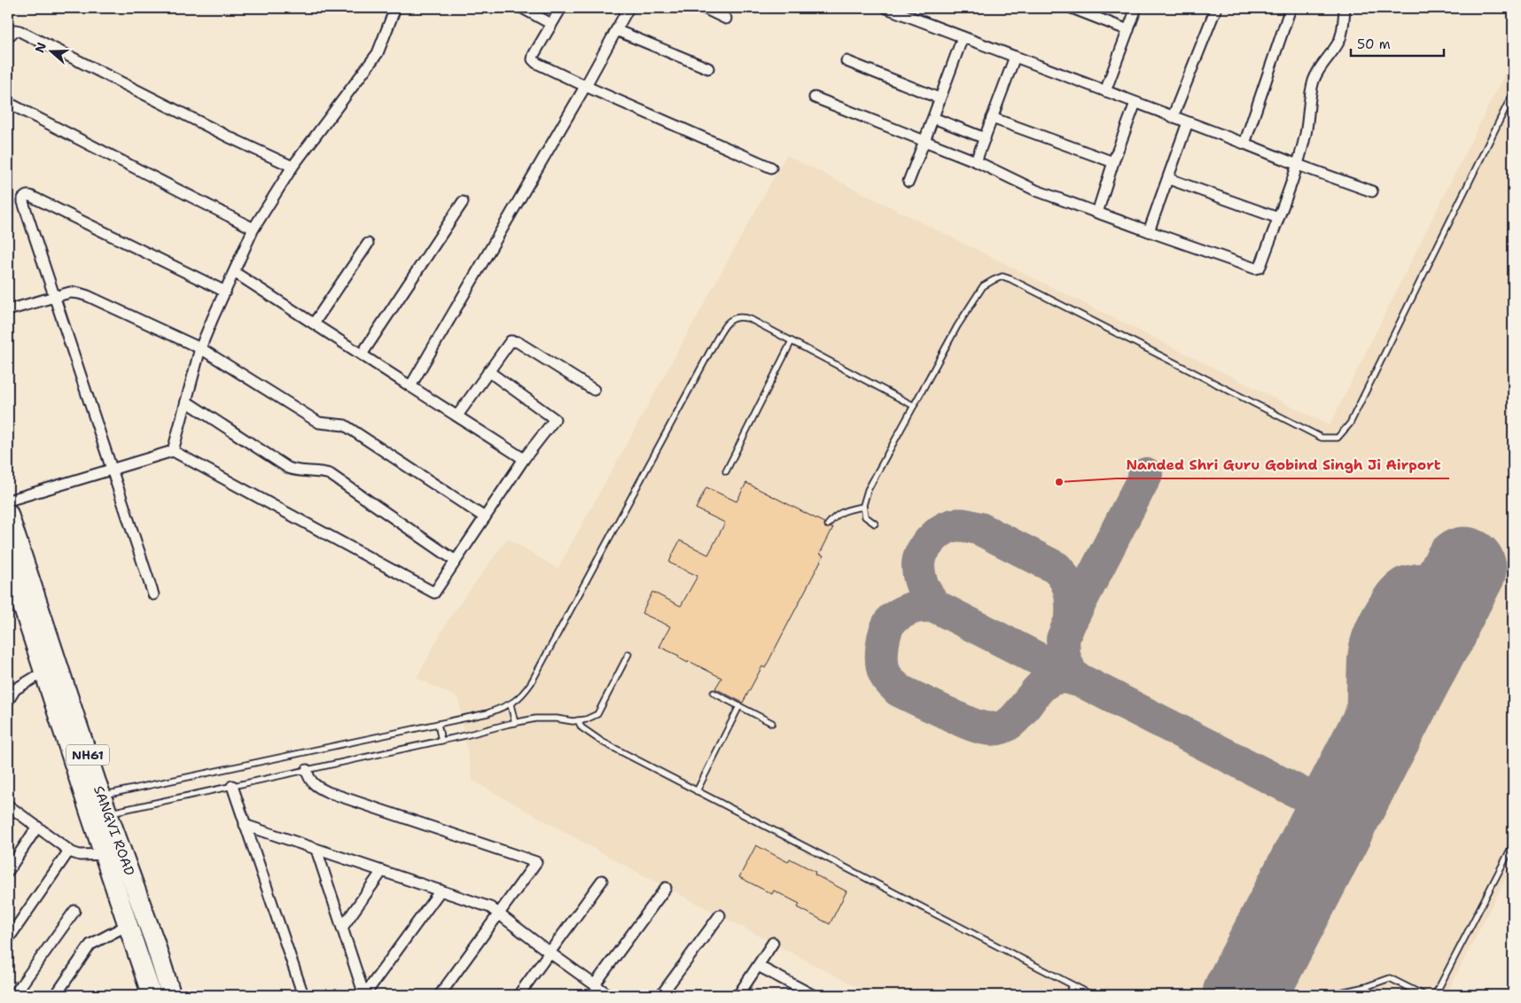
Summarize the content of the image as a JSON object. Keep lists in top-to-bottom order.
{
  "streets": {
    "highway": ["NH61", "SANGVI ROAD"]
  },
  "places": ["Nanded Shri Guru Gobind Singh Ji Airport"],
  "scale_bar": "50 m",
  "north": "left"
}
